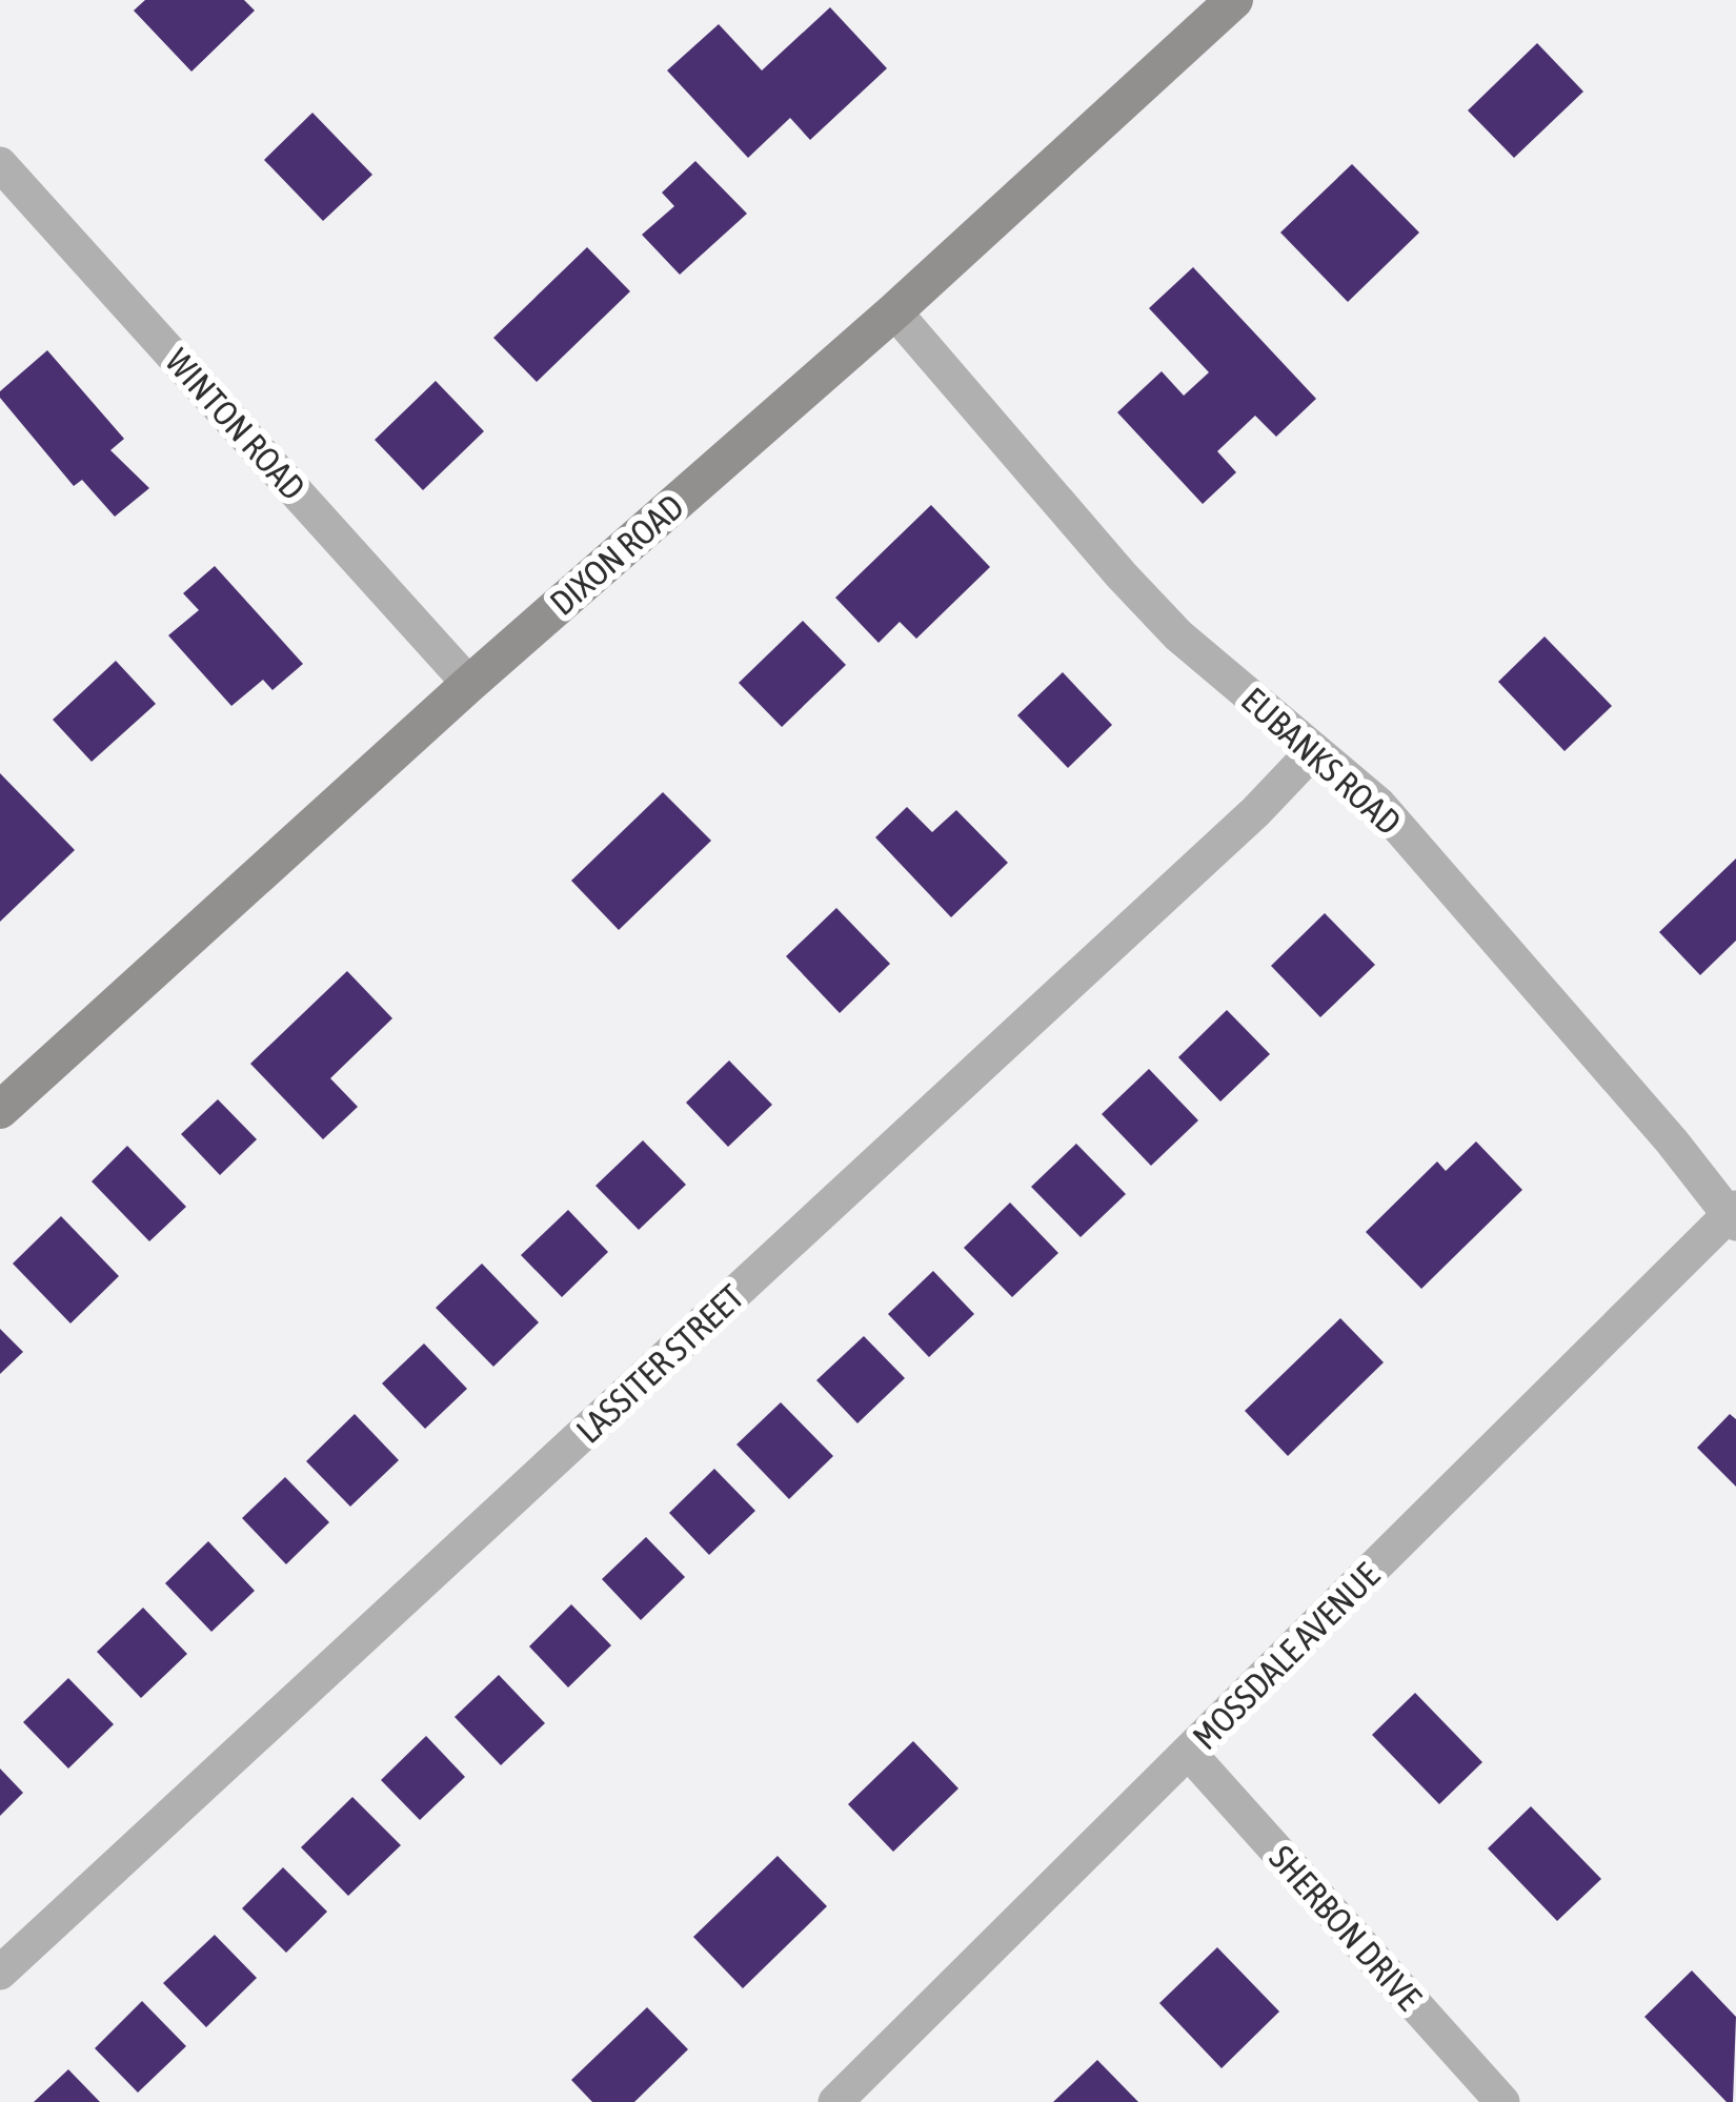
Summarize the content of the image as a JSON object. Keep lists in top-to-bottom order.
{
  "streets": {
    "street": [
      "WINTON ROAD",
      "DIXON ROAD",
      "EUBANKS ROAD",
      "LASSITER STREET",
      "MOSSDALE AVENUE",
      "SHERBON DRIVE"
    ]
  },
  "crossings": [
    ["WINTON ROAD", "DIXON ROAD"],
    ["DIXON ROAD", "EUBANKS ROAD"],
    ["EUBANKS ROAD", "LASSITER STREET"],
    ["EUBANKS ROAD", "MOSSDALE AVENUE"],
    ["MOSSDALE AVENUE", "SHERBON DRIVE"]
  ]
}
